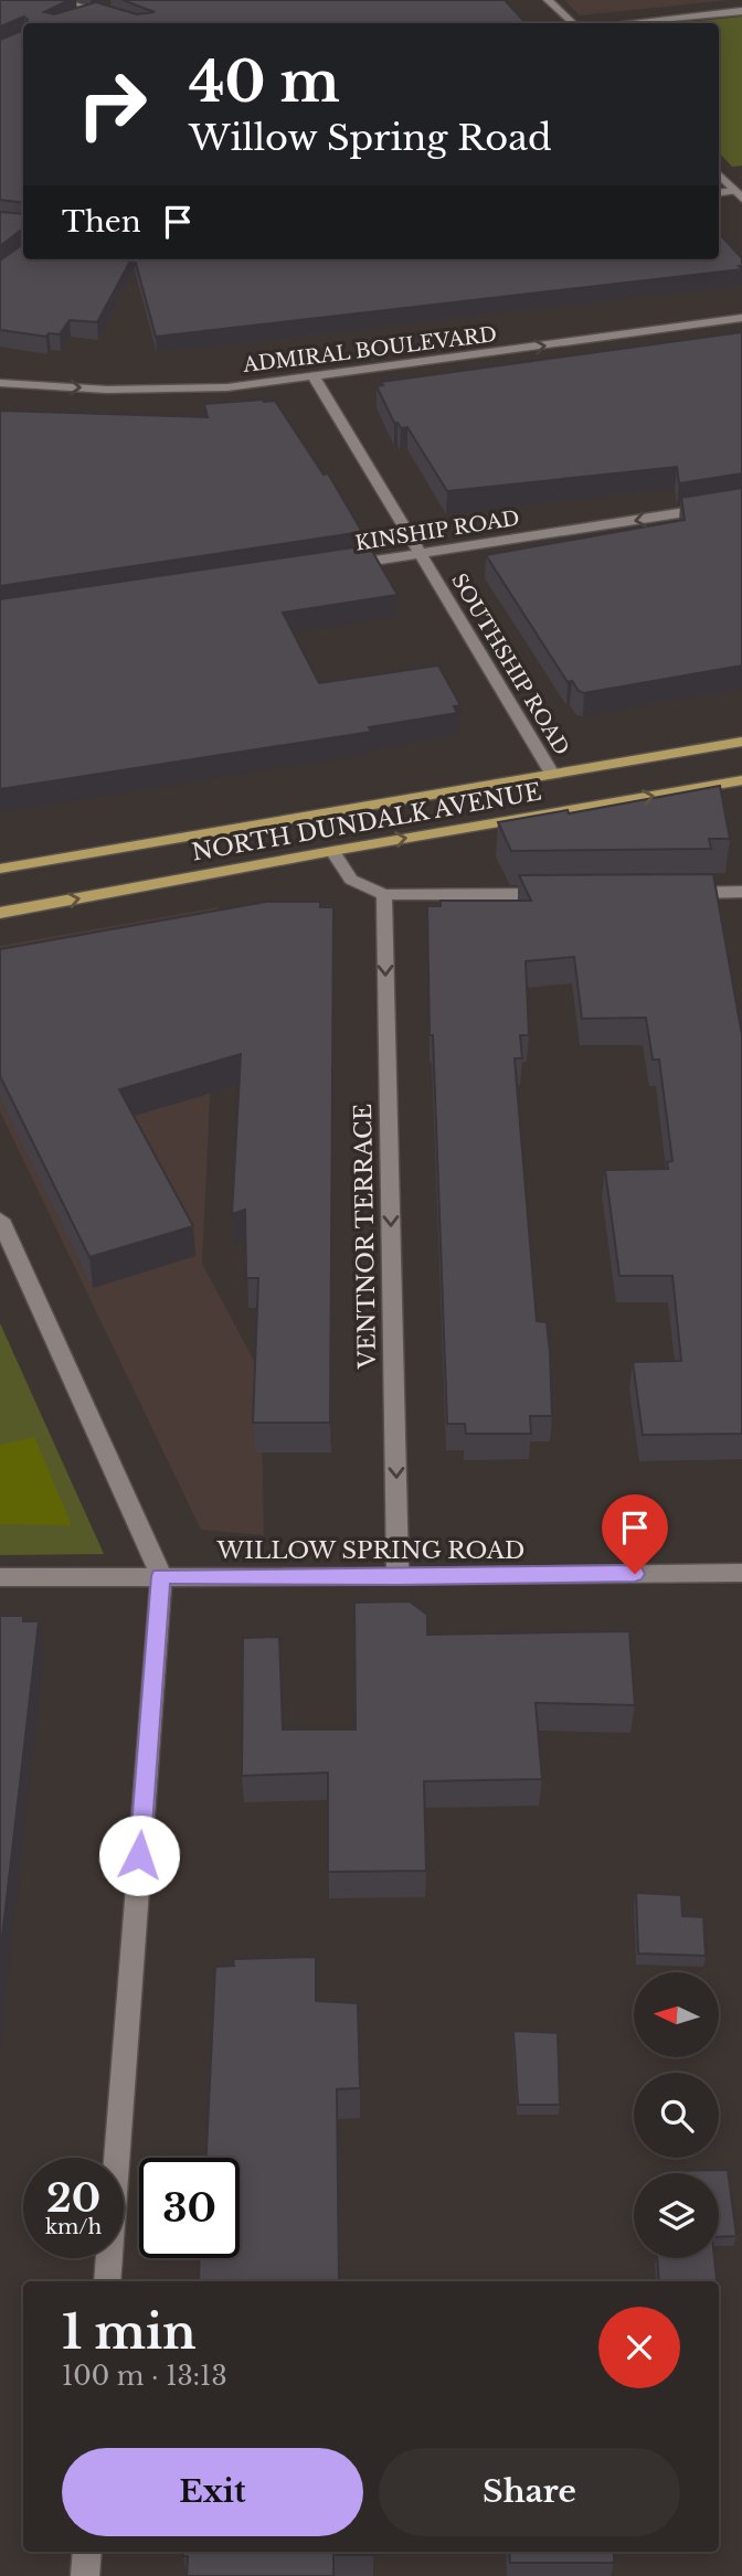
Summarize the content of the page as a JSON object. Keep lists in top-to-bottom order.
{
  "streets": {
    "main road": ["NORTH DUNDALK AVENUE"],
    "street": [
      "ADMIRAL BOULEVARD",
      "KINSHIP ROAD",
      "SOUTHSHIP ROAD",
      "VENTNOR TERRACE",
      "WILLOW SPRING ROAD"
    ]
  },
  "crossings": [
    ["ADMIRAL BOULEVARD", "SOUTHSHIP ROAD"],
    ["KINSHIP ROAD", "SOUTHSHIP ROAD"],
    ["SOUTHSHIP ROAD", "NORTH DUNDALK AVENUE"],
    ["VENTNOR TERRACE", "WILLOW SPRING ROAD"]
  ],
  "one_way": ["ADMIRAL BOULEVARD", "KINSHIP ROAD", "VENTNOR TERRACE"],
  "north": "left",
  "page": {
    "turn": ["40 m", "Willow Spring Road"],
    "then": "Then",
    "speed": "20 km/h",
    "limit": "30",
    "heading": ["1 min", "100 m · 13:13"],
    "buttons": ["Exit", "Share"]
  }
}
